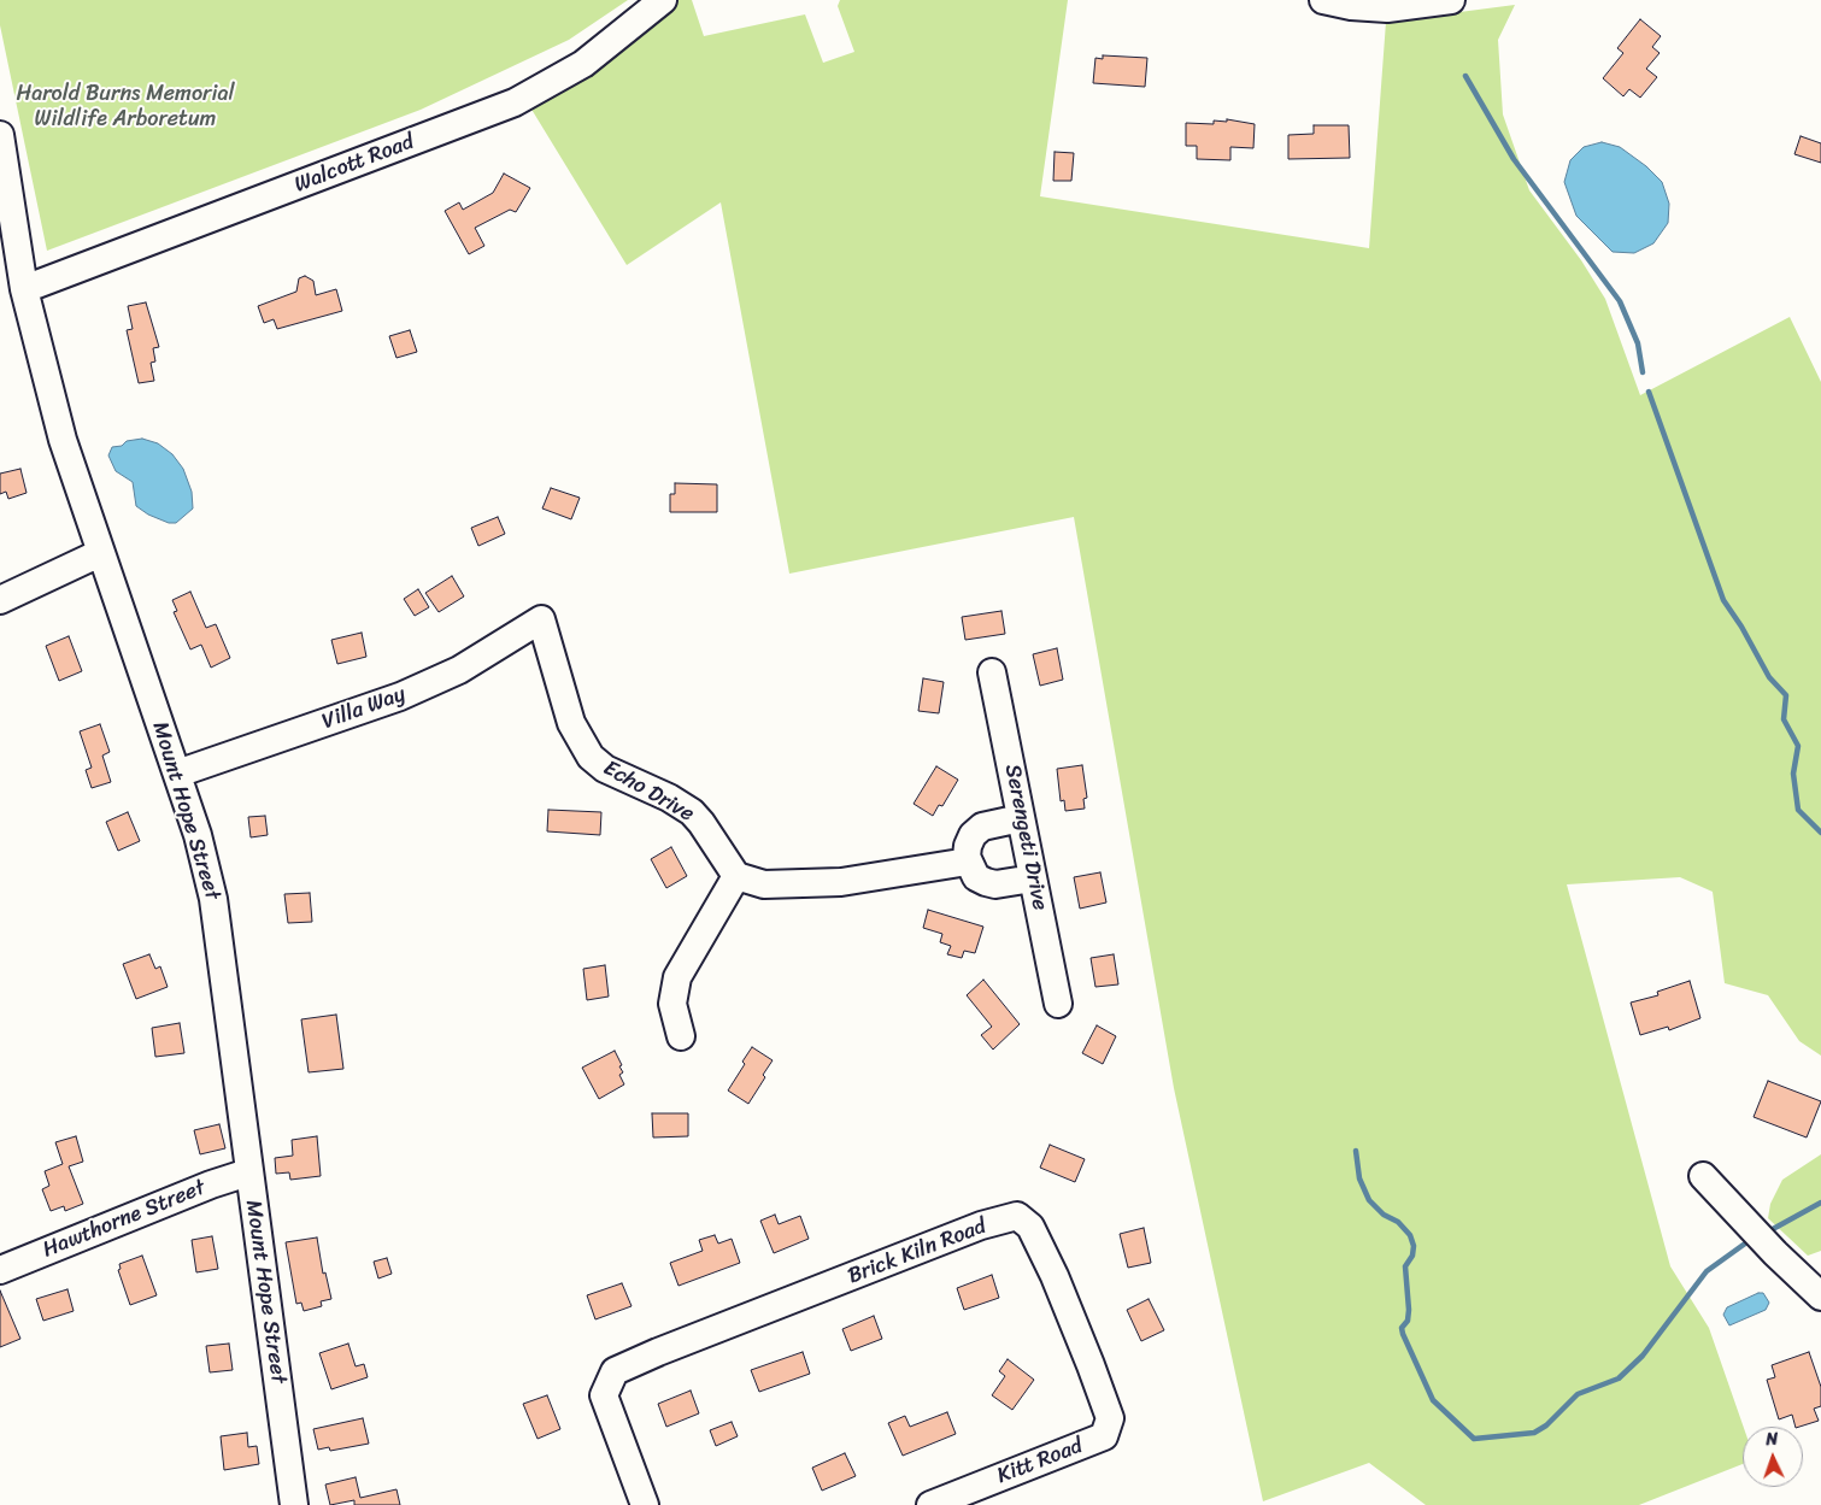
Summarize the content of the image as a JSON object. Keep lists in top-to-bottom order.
{
  "streets": {
    "street": [
      "Walcott Road",
      "Villa Way",
      "Echo Drive",
      "Mount Hope Street",
      "Serengeti Drive",
      "Hawthorne Street",
      "Brick Kiln Road",
      "Kitt Road"
    ]
  },
  "crossings": [
    ["Walcott Road", "Mount Hope Street"],
    ["Villa Way", "Echo Drive"],
    ["Villa Way", "Mount Hope Street"],
    ["Mount Hope Street", "Hawthorne Street"],
    ["Brick Kiln Road", "Kitt Road"]
  ],
  "parks": ["Harold Burns Memorial Wildlife Arboretum"],
  "north": "top"
}
